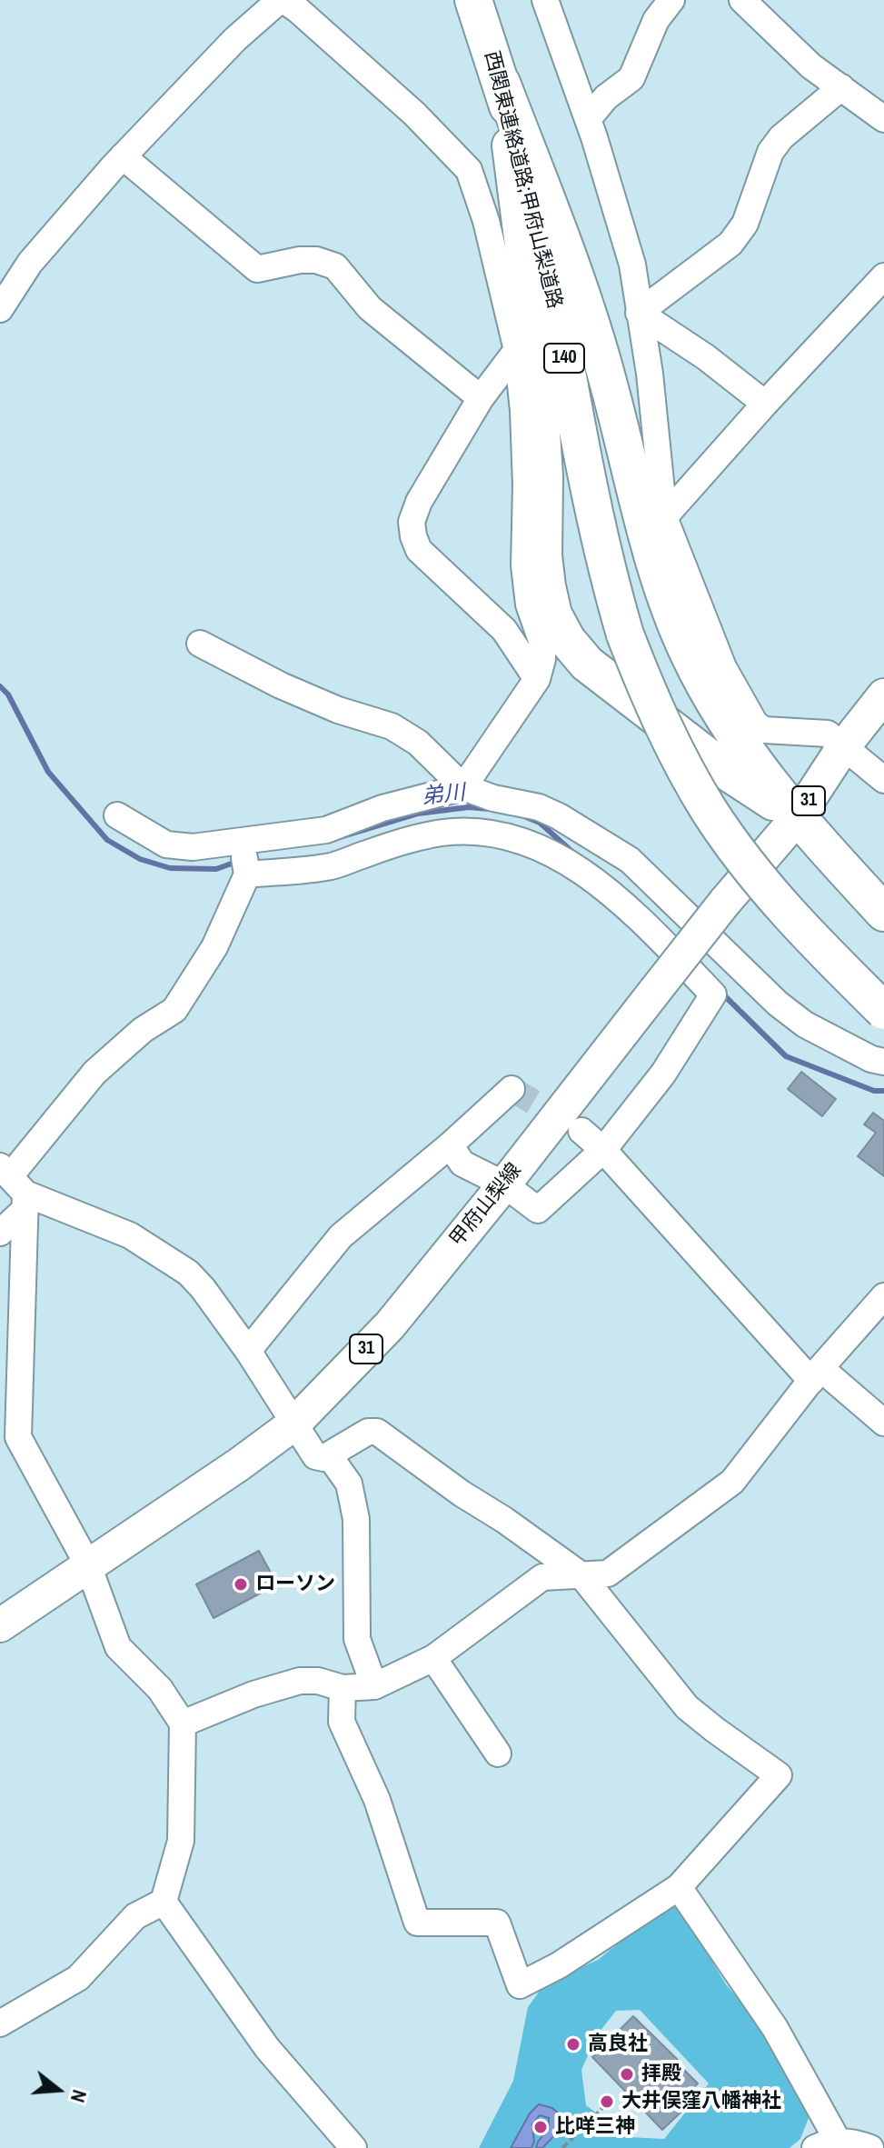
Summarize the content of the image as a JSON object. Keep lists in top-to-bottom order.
{
  "streets": {
    "highway": ["西関東連絡道路;甲府山梨道路", "140"],
    "main road": ["31", "甲府山梨線"]
  },
  "water": ["弟川"],
  "places": [
    "ローソン",
    "高良社",
    "拝殿",
    "大井俣窪八幡神社",
    "比咩三神"
  ],
  "north": "right"
}
